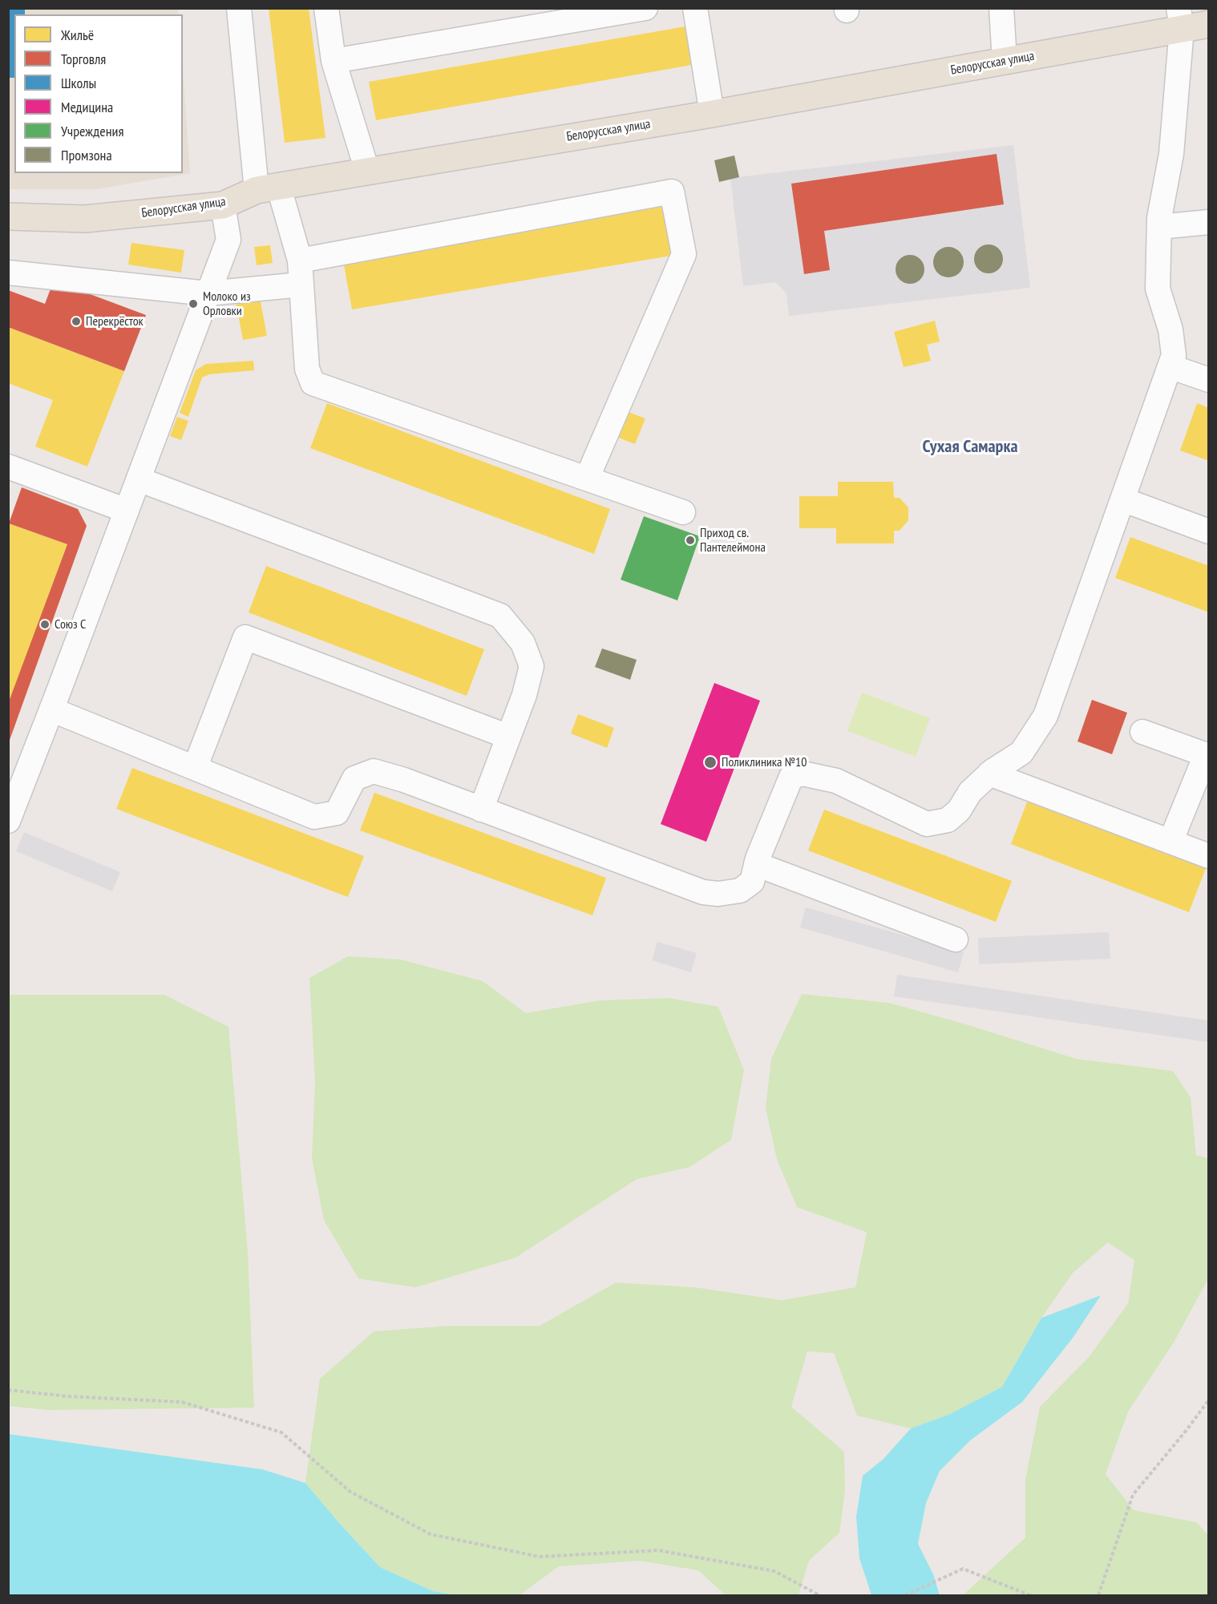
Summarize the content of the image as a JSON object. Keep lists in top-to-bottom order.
{
  "streets": {
    "main road": ["Белорусская улица"]
  },
  "districts": ["Сухая Самарка"],
  "places": [
    "Молоко из Орловки",
    "Перекрёсток",
    "Приход св. Пантелеймона",
    "Союз С",
    "Поликлиника №10"
  ],
  "legend": [
    "Жильё",
    "Торговля",
    "Школы",
    "Медицина",
    "Учреждения",
    "Промзона"
  ]
}
